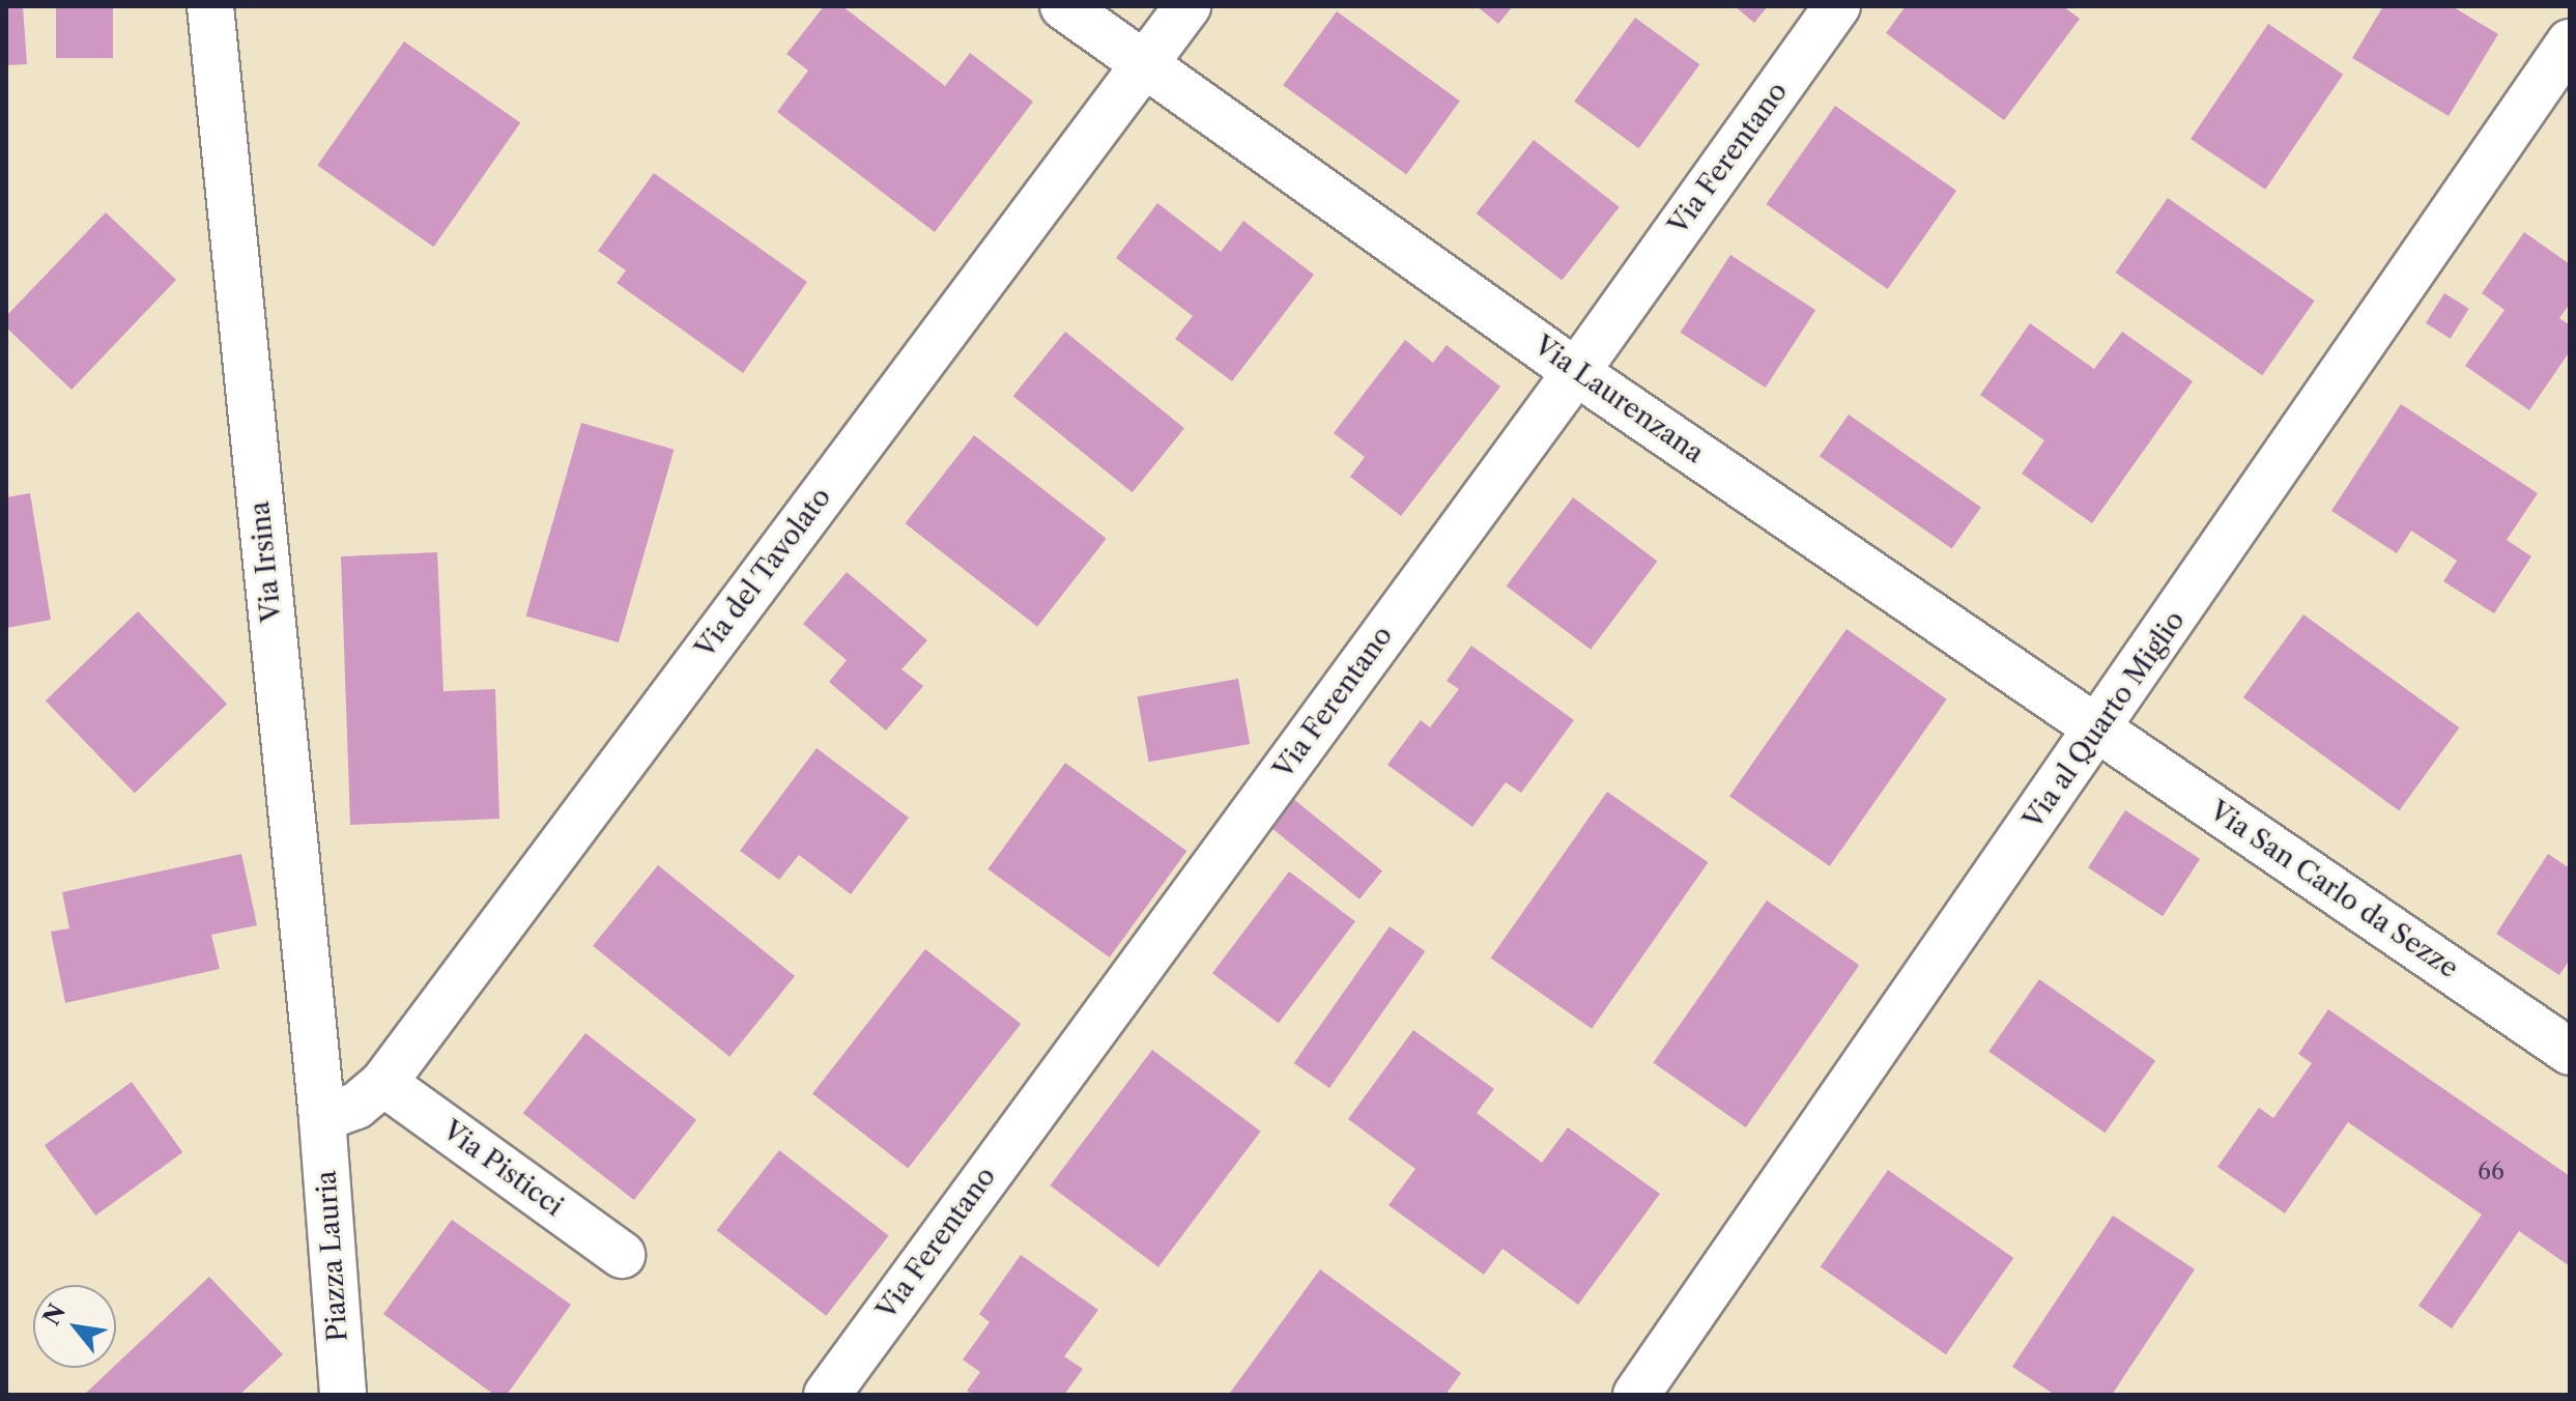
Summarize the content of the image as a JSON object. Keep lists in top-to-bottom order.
{
  "streets": {
    "street": [
      "Via Ferentano",
      "Via Laurenzana",
      "Via Irsina",
      "Via del Tavolato",
      "Via al Quarto Miglio",
      "Via San Carlo da Sezze",
      "Via Pisticci",
      "Piazza Lauria"
    ]
  },
  "crossings": [
    ["Via Ferentano", "Via Laurenzana"],
    ["Via Laurenzana", "Via del Tavolato"],
    ["Via Laurenzana", "Via al Quarto Miglio"],
    ["Via Laurenzana", "Via San Carlo da Sezze"],
    ["Via Irsina", "Via del Tavolato"],
    ["Via Irsina", "Piazza Lauria"],
    ["Via del Tavolato", "Via Pisticci"],
    ["Via del Tavolato", "Piazza Lauria"],
    ["Via al Quarto Miglio", "Via San Carlo da Sezze"]
  ],
  "house_numbers": ["66"],
  "north": "top left"
}
